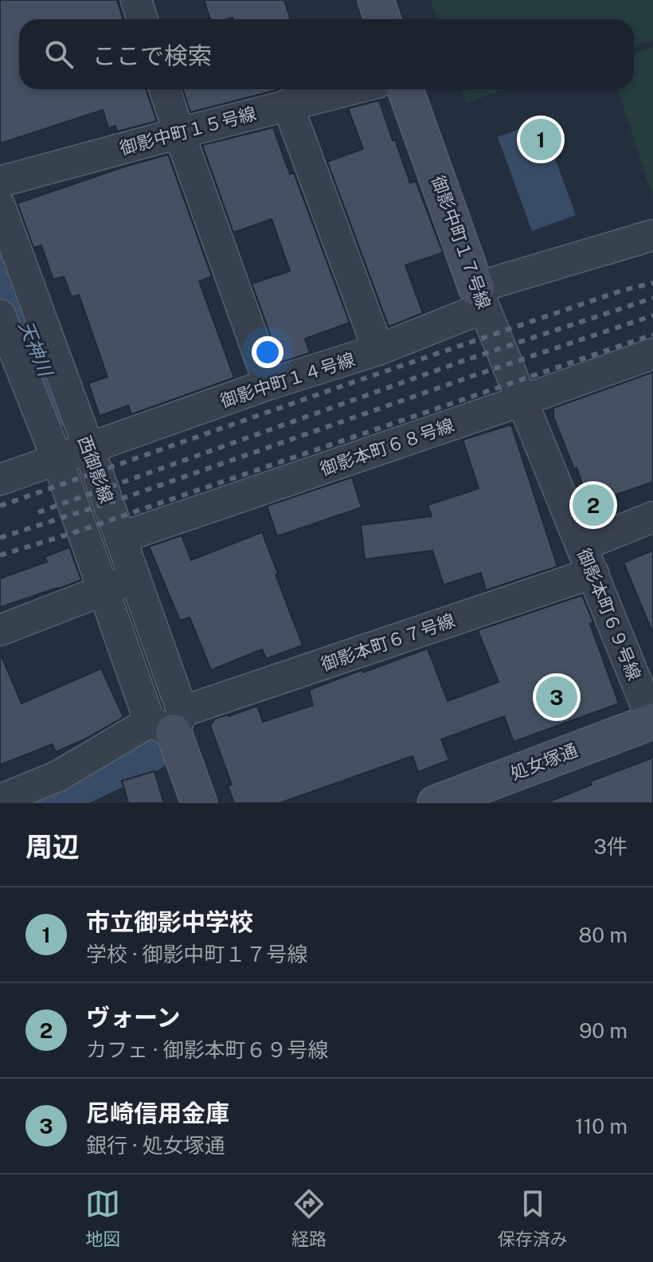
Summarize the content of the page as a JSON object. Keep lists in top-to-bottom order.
{
  "streets": {
    "street": [
      "御影中町１５号線",
      "御影中町１７号線",
      "御影中町１４号線",
      "御影本町６８号線",
      "西御影線",
      "御影本町６９号線",
      "御影本町６７号線",
      "処女塚通"
    ]
  },
  "crossings": [
    ["御影中町１７号線", "御影中町１４号線"],
    ["御影中町１７号線", "御影本町６８号線"],
    ["御影中町１７号線", "御影本町６９号線"],
    ["御影中町１４号線", "西御影線"],
    ["御影本町６８号線", "西御影線"],
    ["御影本町６８号線", "御影本町６９号線"],
    ["西御影線", "御影本町６７号線"],
    ["御影本町６９号線", "御影本町６７号線"],
    ["御影本町６９号線", "処女塚通"]
  ],
  "water": ["天神川"],
  "page": {
    "search": "ここで検索",
    "pins": ["1", "2", "3"],
    "heading": ["周辺", "3件"],
    "list": [
      {
        "mark": "1",
        "name": "市立御影中学校",
        "note": "学校 · 御影中町１７号線",
        "value": "80 m"
      },
      {
        "mark": "2",
        "name": "ヴォーン",
        "note": "カフェ · 御影本町６９号線",
        "value": "90 m"
      },
      {
        "mark": "3",
        "name": "尼崎信用金庫",
        "note": "銀行 · 処女塚通",
        "value": "110 m"
      }
    ],
    "nav": ["地図", "経路", "保存済み"]
  }
}
